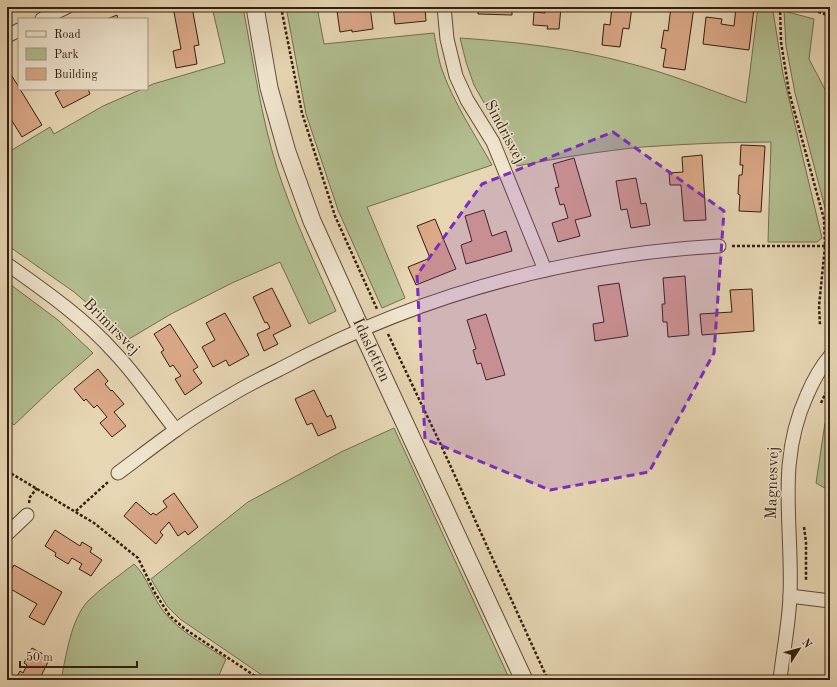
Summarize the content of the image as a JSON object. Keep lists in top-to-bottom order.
{
  "streets": {
    "street": [
      "Sindrisvej",
      "Brimirsvej",
      "Idasletten",
      "Magnesvej"
    ]
  },
  "legend": ["Road", "Park", "Building"],
  "scale_bar": "50 m",
  "north": "top right"
}
